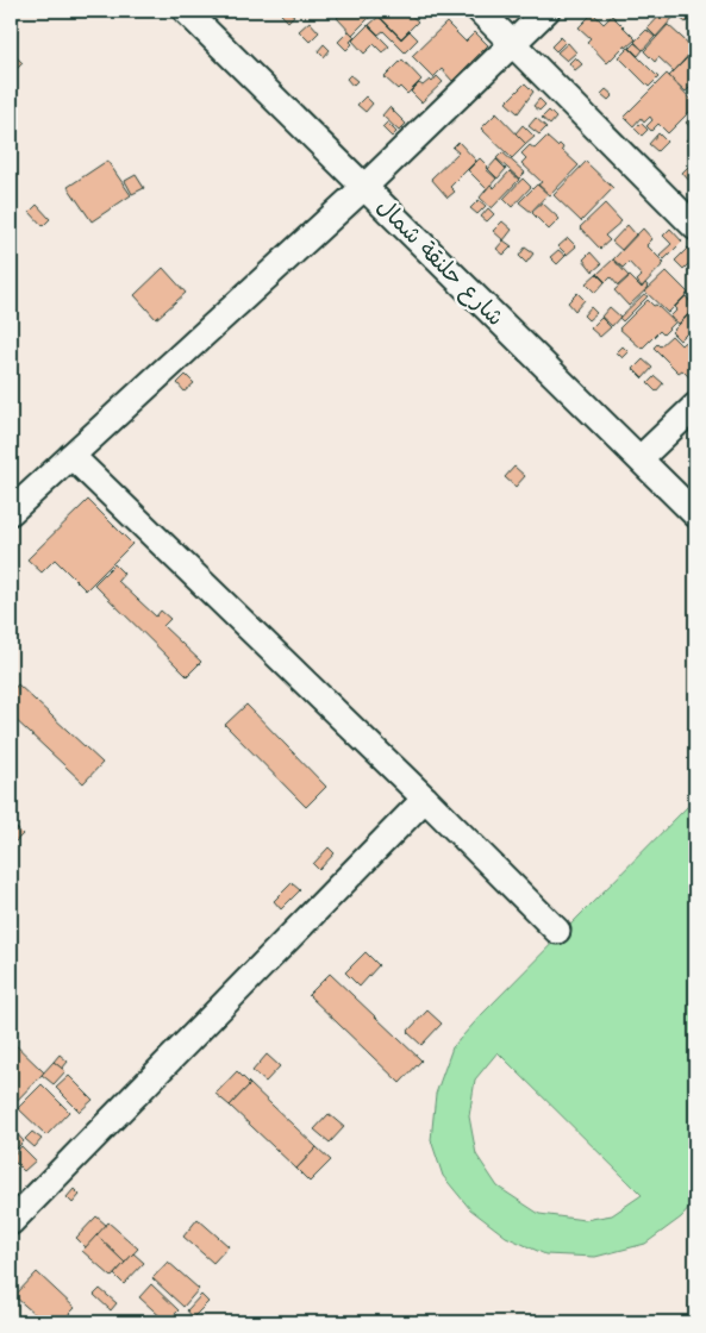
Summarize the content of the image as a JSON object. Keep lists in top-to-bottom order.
{
  "streets": {
    "street": ["شارع حلنقة شمال"]
  }
}
